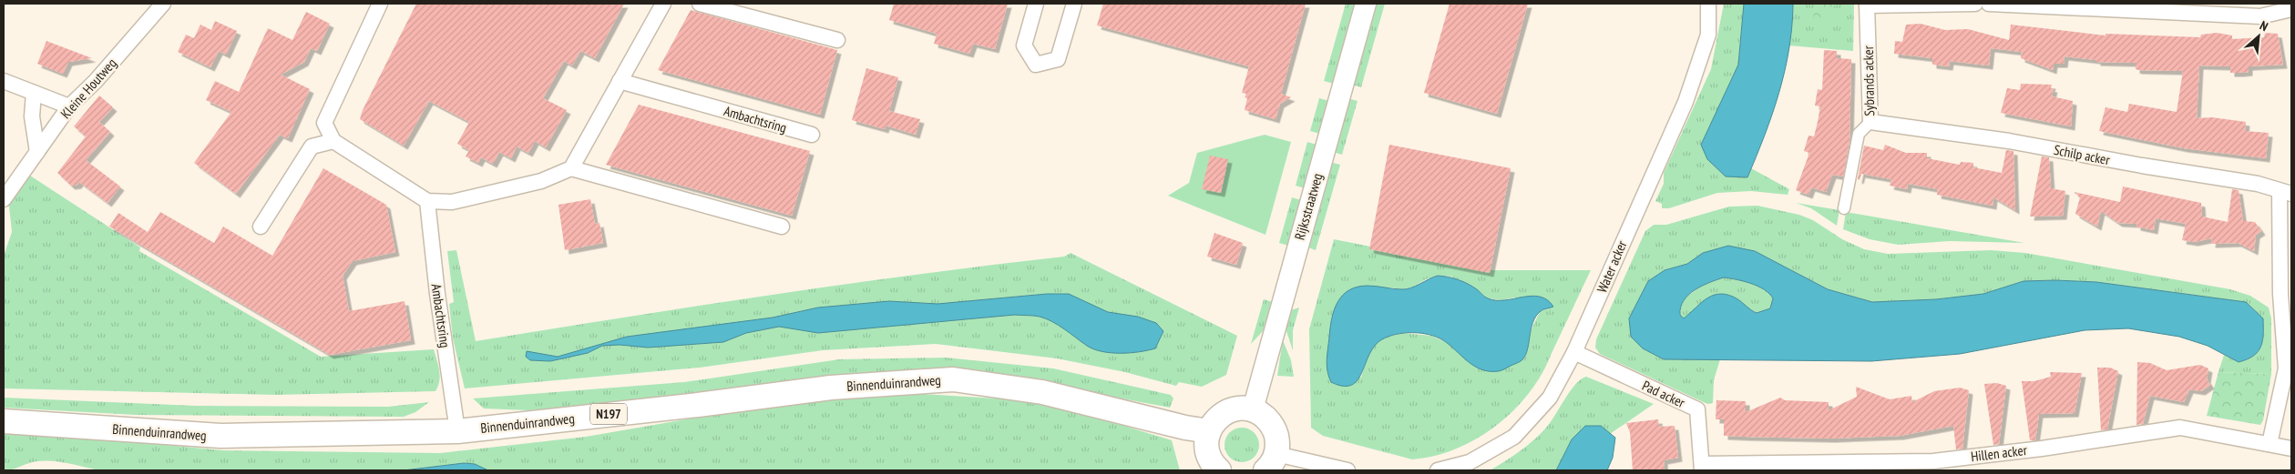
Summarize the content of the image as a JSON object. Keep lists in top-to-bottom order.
{
  "streets": {
    "main road": ["Rijksstraatweg", "Binnenduinrandweg", "N197"],
    "street": [
      "Sybrands acker",
      "Kleine Houtweg",
      "Ambachtsring",
      "Schilp acker",
      "Water acker",
      "Pad acker",
      "Hillen acker"
    ]
  },
  "crossings": [
    ["Sybrands acker", "Schilp acker"],
    ["Ambachtsring", "Binnenduinrandweg"],
    ["Water acker", "Pad acker"],
    ["Pad acker", "Hillen acker"]
  ],
  "north": "top right"
}
